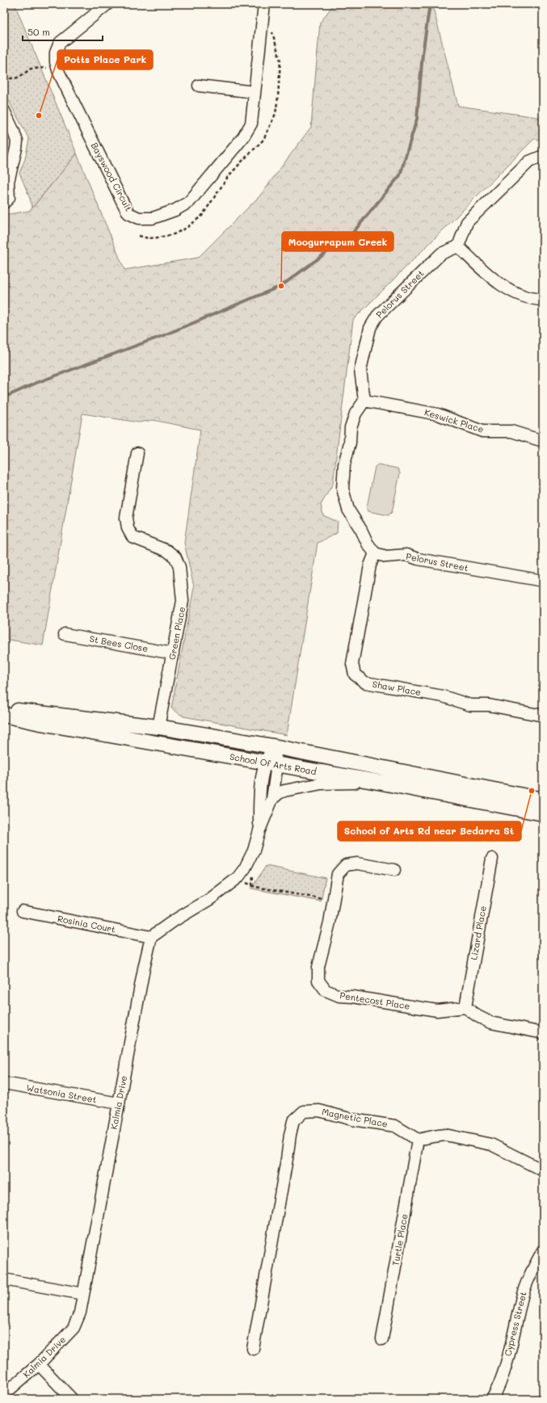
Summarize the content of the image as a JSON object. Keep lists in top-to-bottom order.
{
  "streets": {
    "street": [
      "Bayswood Circuit",
      "Pelorus Street",
      "Keswick Place",
      "Green Place",
      "St Bees Close",
      "Shaw Place",
      "School Of Arts Road",
      "Rosinia Court",
      "Lizard Place",
      "Pentecost Place",
      "Watsonia Street",
      "Kalmia Drive",
      "Magnetic Place",
      "Turtle Place",
      "Cypress Street"
    ]
  },
  "crossings": [
    ["Pelorus Street", "Keswick Place"],
    ["Pelorus Street", "Shaw Place"],
    ["Green Place", "St Bees Close"],
    ["Green Place", "School Of Arts Road"],
    ["Rosinia Court", "Kalmia Drive"],
    ["Lizard Place", "Pentecost Place"],
    ["Watsonia Street", "Kalmia Drive"],
    ["Magnetic Place", "Turtle Place"]
  ],
  "places": ["Potts Place Park", "Moogurrapum Creek", "School of Arts Rd near Bedarra St"],
  "scale_bar": "50 m"
}
